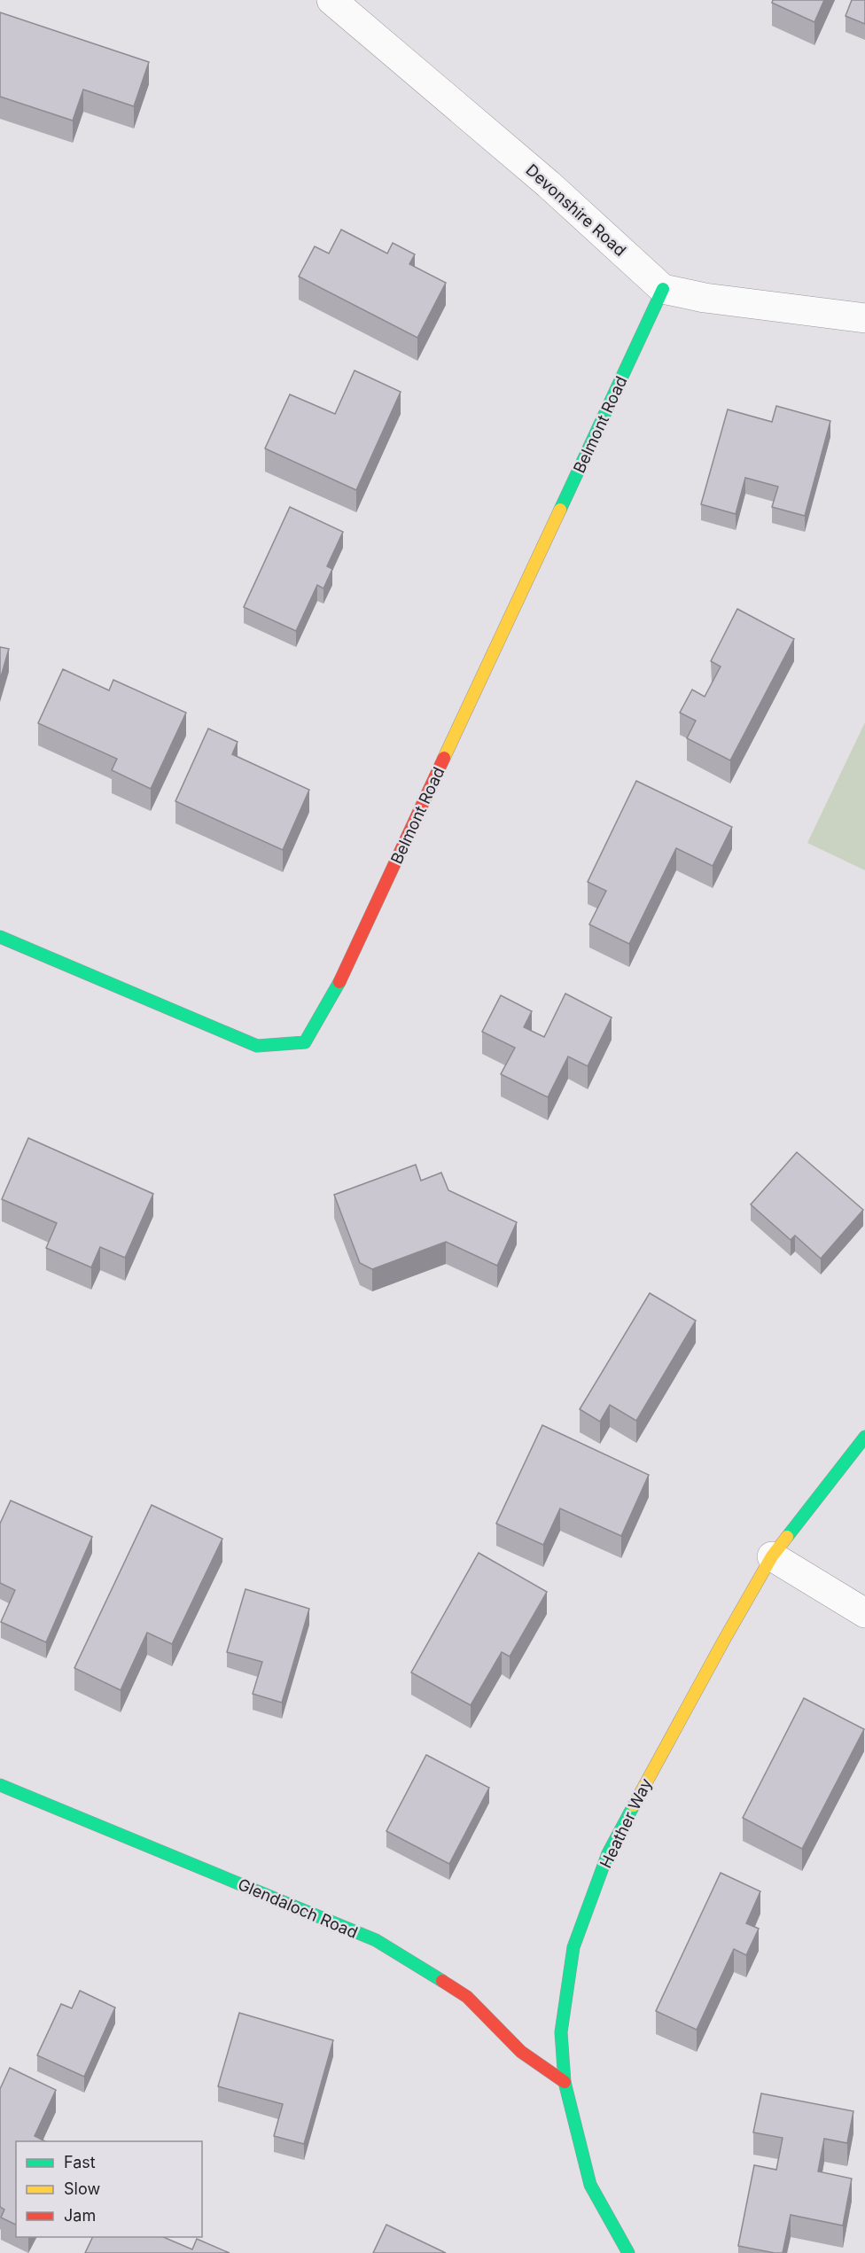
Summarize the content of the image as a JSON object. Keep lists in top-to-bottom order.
{
  "streets": {
    "street": [
      "Devonshire Road",
      "Belmont Road",
      "Heather Way",
      "Glendaloch Road"
    ]
  },
  "crossings": [
    ["Devonshire Road", "Belmont Road"],
    ["Heather Way", "Glendaloch Road"]
  ],
  "legend": ["Fast", "Slow", "Jam"]
}
